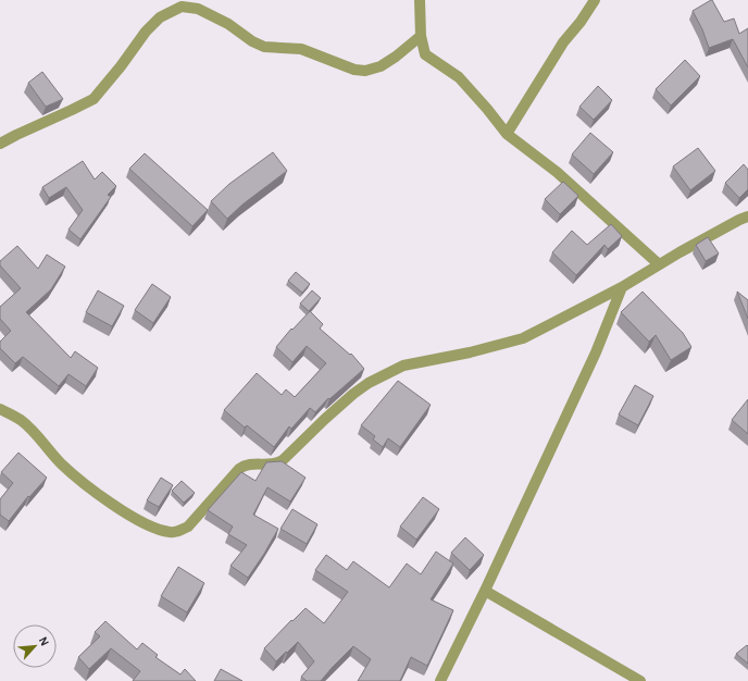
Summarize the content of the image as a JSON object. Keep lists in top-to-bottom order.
{
  "north": "top right"
}
